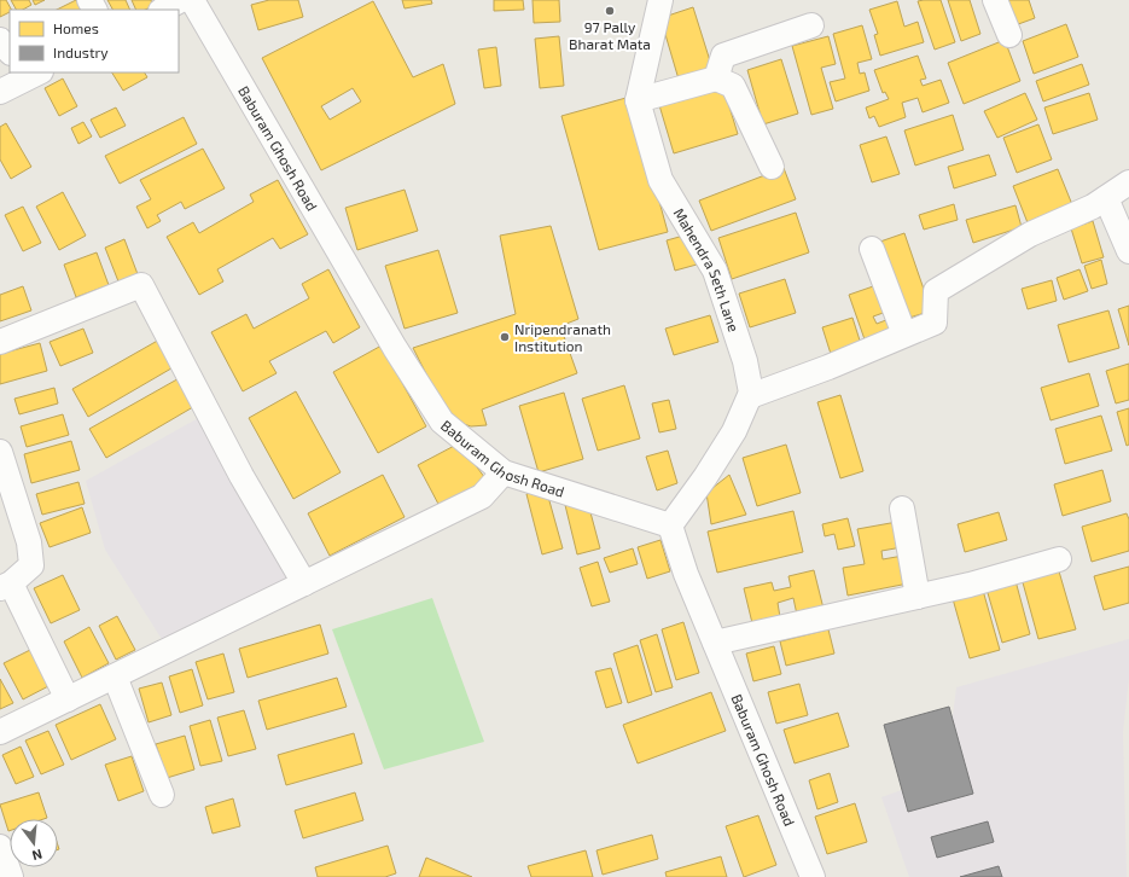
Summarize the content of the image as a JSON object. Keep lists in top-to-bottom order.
{
  "streets": {
    "street": ["Baburam Ghosh Road", "Mahendra Seth Lane"]
  },
  "crossings": [
    ["Baburam Ghosh Road", "Mahendra Seth Lane"]
  ],
  "places": ["97 Pally Bharat Mata", "Nripendranath Institution"],
  "legend": ["Homes", "Industry"],
  "north": "bottom"
}
